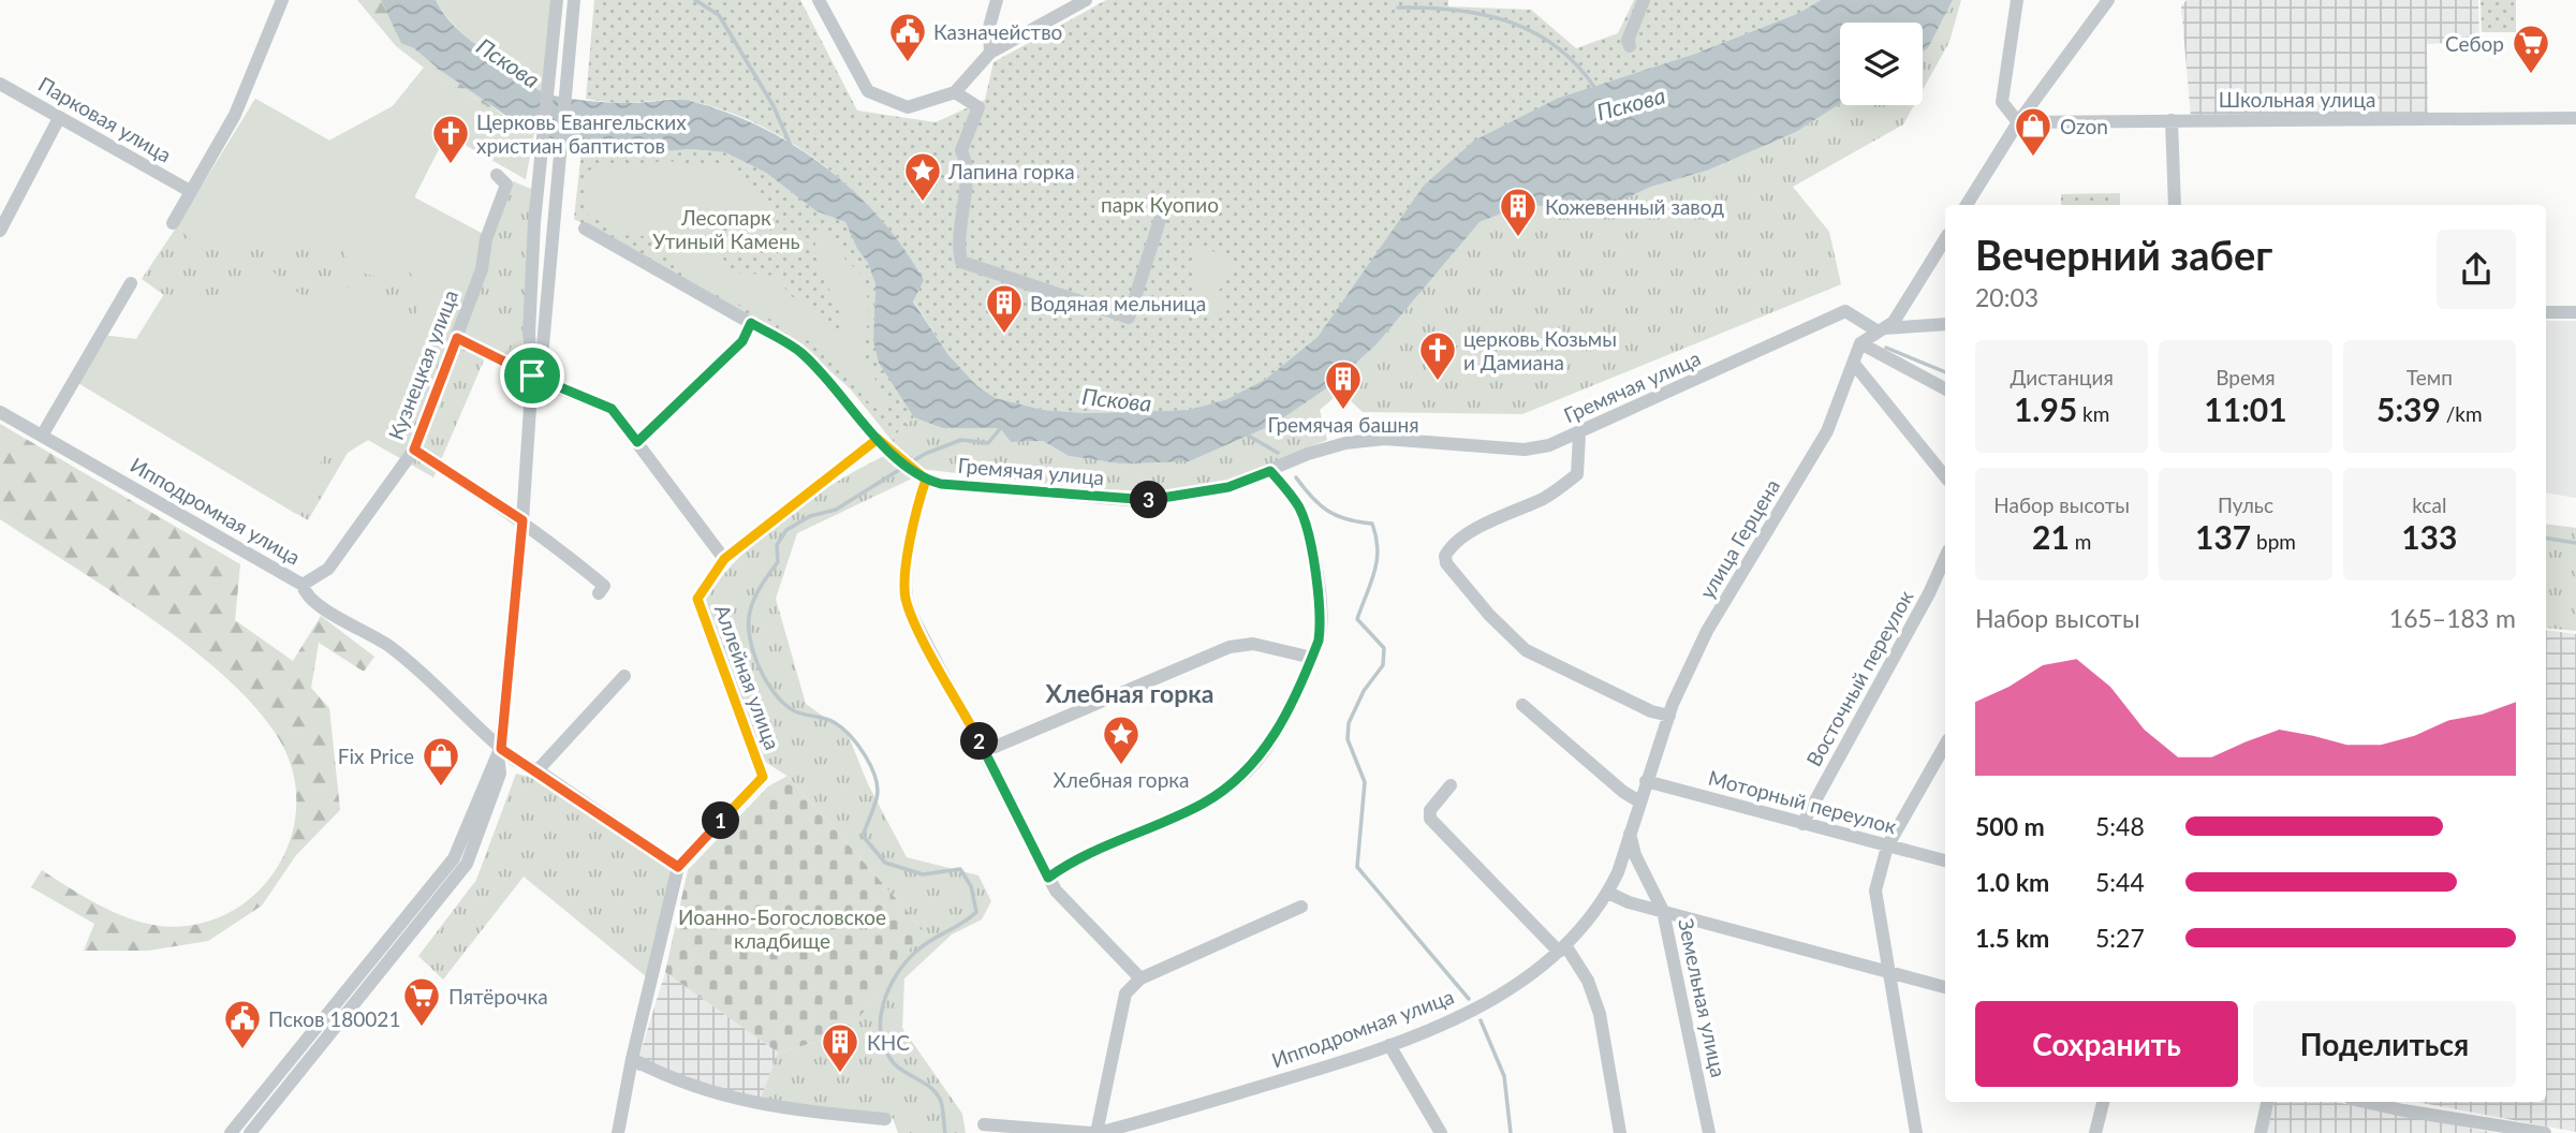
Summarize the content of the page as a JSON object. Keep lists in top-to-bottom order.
{
  "streets": {
    "street": [
      "Школьная улица",
      "Парковая улица",
      "Кузнецкая улица",
      "Гремячая улица",
      "Ипподромная улица",
      "улица Герцена",
      "Аллейная улица",
      "Восточный переулок",
      "Моторный переулок",
      "Земельная улица"
    ]
  },
  "crossings": [
    ["Кузнецкая улица", "Ипподромная улица"],
    ["Ипподромная улица", "улица Герцена"],
    ["Ипподромная улица", "Аллейная улица"],
    ["улица Герцена", "Моторный переулок"],
    ["улица Герцена", "Земельная улица"],
    ["Восточный переулок", "Моторный переулок"]
  ],
  "districts": ["Хлебная горка"],
  "water": ["Пскова"],
  "parks": ["парк Куопио", "Лесопарк Утиный Камень", "Иоанно-Богословское кладбище"],
  "places": {
    "public building": ["Казначейство", "Псков 180021"],
    "supermarket": ["Себор", "Пятёрочка"],
    "shop": ["Ozon", "Fix Price"],
    "church": ["Церковь Евангельских христиан баптистов", "церковь Козьмы и Дамиана"],
    "place": ["Лапина горка", "Хлебная горка"],
    "building": [
      "Кожевенный завод",
      "Водяная мельница",
      "Гремячая башня",
      "КНС"
    ]
  },
  "page": {
    "heading": ["Вечерний забег", "20:03"],
    "stats": [
      ["Дистанция", "1.95 km"],
      ["Время", "11:01"],
      ["Темп", "5:39 /km"],
      ["Набор высоты", "21 m"],
      ["Пульс", "137 bpm"],
      ["kcal", "133"]
    ],
    "pins": ["3", "2", "1"],
    "chart": ["Набор высоты", "165–183 m"],
    "list": [
      {
        "name": "500 m",
        "note": "5:48"
      },
      {
        "name": "1.0 km",
        "note": "5:44"
      },
      {
        "name": "1.5 km",
        "note": "5:27"
      }
    ],
    "buttons": ["Сохранить", "Поделиться"]
  }
}
